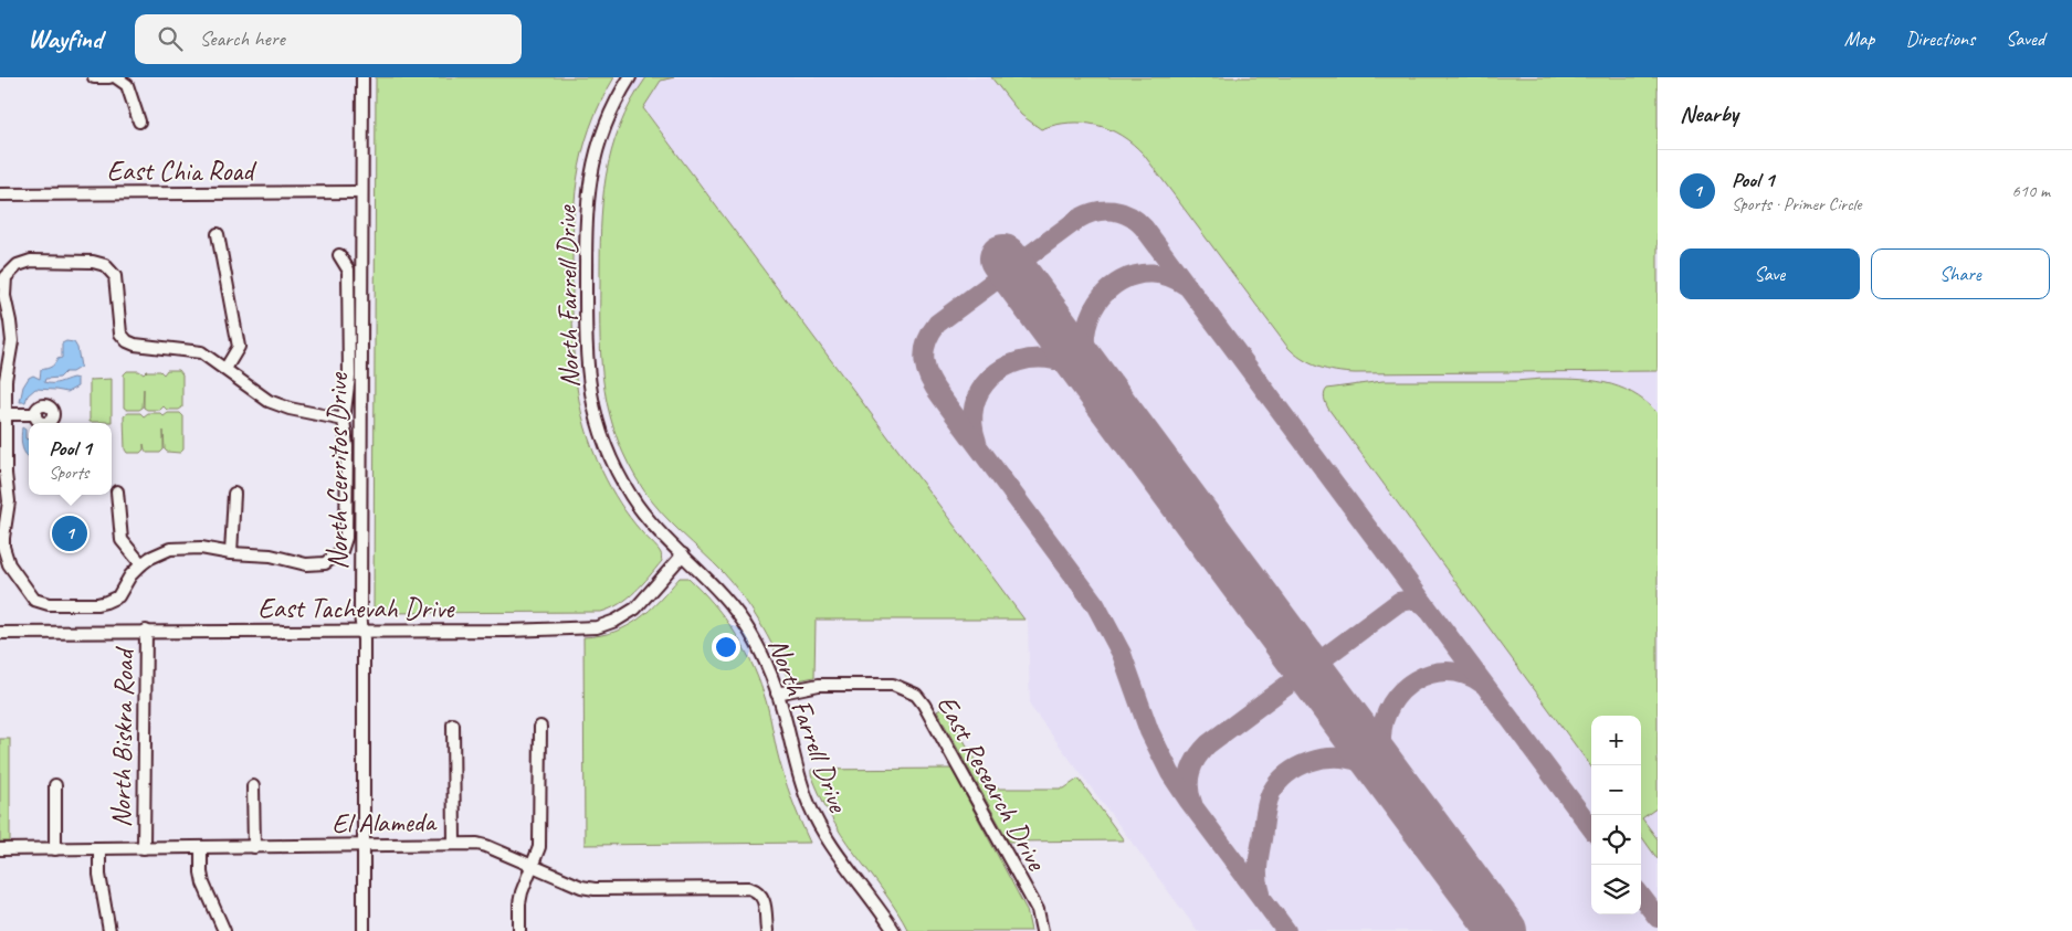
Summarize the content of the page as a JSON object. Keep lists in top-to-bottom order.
{
  "streets": {
    "street": [
      "East Chia Road",
      "North Farrell Drive",
      "North Cerritos Drive",
      "East Tachevah Drive",
      "North Biskra Road",
      "East Research Drive",
      "El Alameda"
    ]
  },
  "crossings": [
    ["East Chia Road", "North Cerritos Drive"],
    ["North Farrell Drive", "East Tachevah Drive"],
    ["North Farrell Drive", "East Research Drive"],
    ["North Cerritos Drive", "East Tachevah Drive"],
    ["North Cerritos Drive", "El Alameda"],
    ["East Tachevah Drive", "North Biskra Road"],
    ["North Biskra Road", "El Alameda"]
  ],
  "page": {
    "header": "Wayfind",
    "search": "Search here",
    "nav": ["Map", "Directions", "Saved"],
    "heading": "Nearby",
    "list": [
      {
        "mark": "1",
        "name": "Pool 1",
        "note": "Sports · Primer Circle",
        "value": "610 m"
      }
    ],
    "buttons": ["Save", "Share"],
    "popup": ["Pool 1", "Sports"],
    "pins": "1",
    "map_buttons": ["+", "−"]
  }
}
